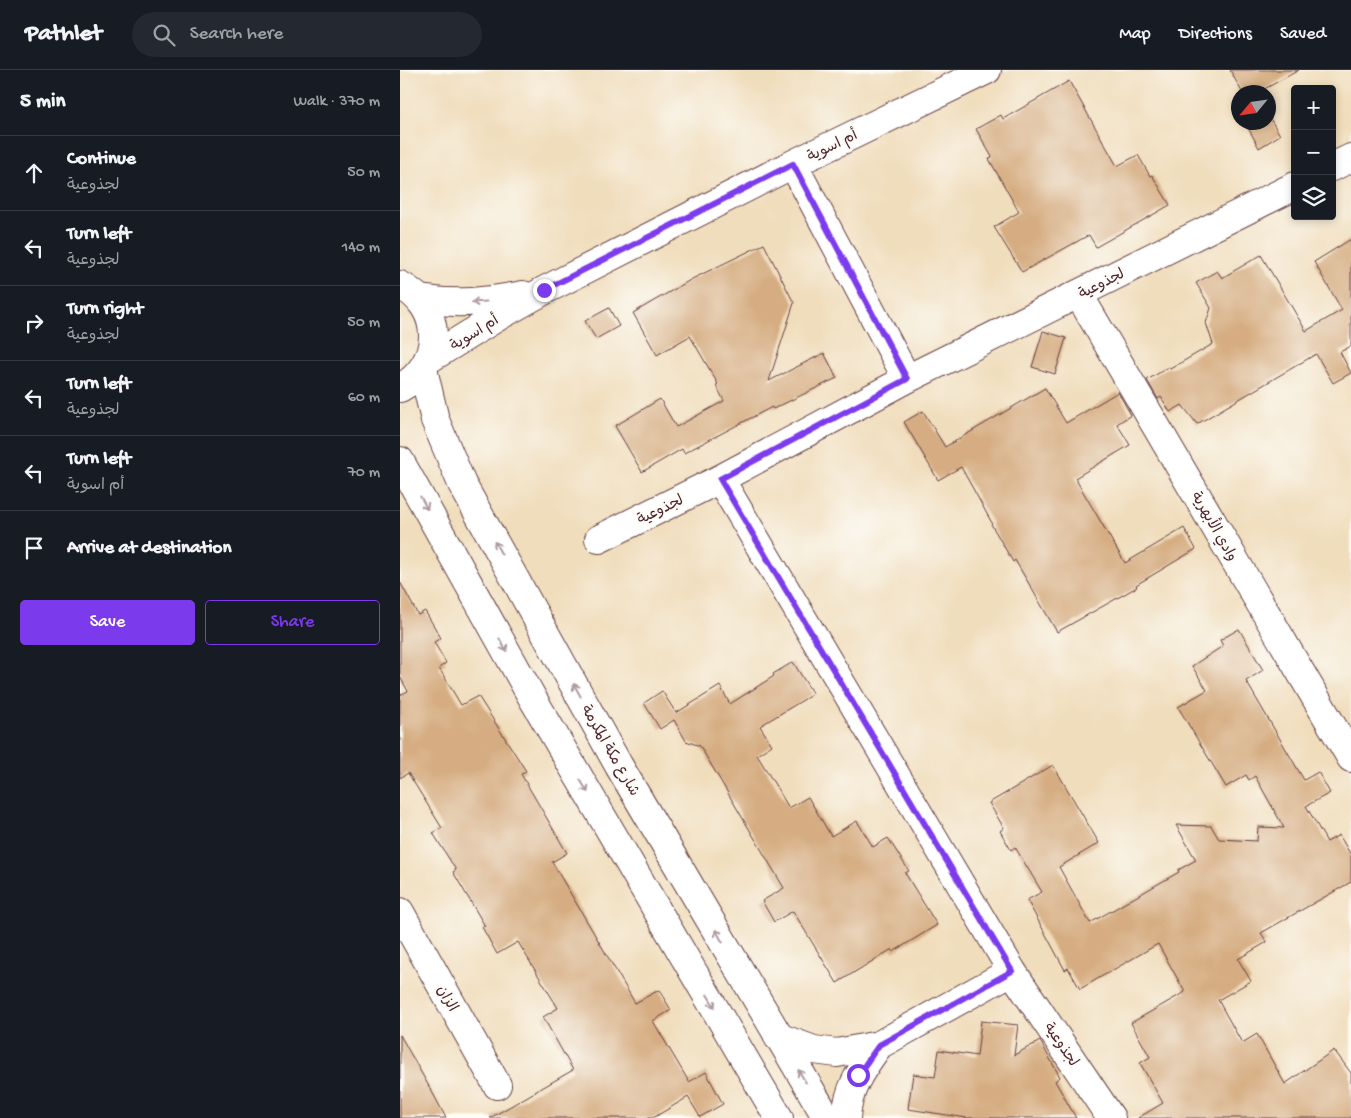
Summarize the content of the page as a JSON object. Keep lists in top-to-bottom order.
{
  "streets": {
    "street": [
      "أم اسوية",
      "لجذوعية",
      "وادي الأبهرية",
      "شارع مكة المكرمة",
      "الزان"
    ]
  },
  "crossings": [
    ["أم اسوية", "شارع مكة المكرمة"],
    ["لجذوعية", "وادي الأبهرية"]
  ],
  "north": "bottom left",
  "page": {
    "header": "Pathlet",
    "search": "Search here",
    "nav": ["Map", "Directions", "Saved"],
    "heading": ["5 min", "Walk · 370 m"],
    "map_buttons": ["+", "−"],
    "list": [
      ["Continue", "لجذوعية", "50 m"],
      ["Turn left", "لجذوعية", "140 m"],
      ["Turn right", "لجذوعية", "50 m"],
      ["Turn left", "لجذوعية", "60 m"],
      ["Turn left", "أم اسوية", "70 m"],
      "Arrive at destination"
    ],
    "buttons": ["Save", "Share"]
  }
}
